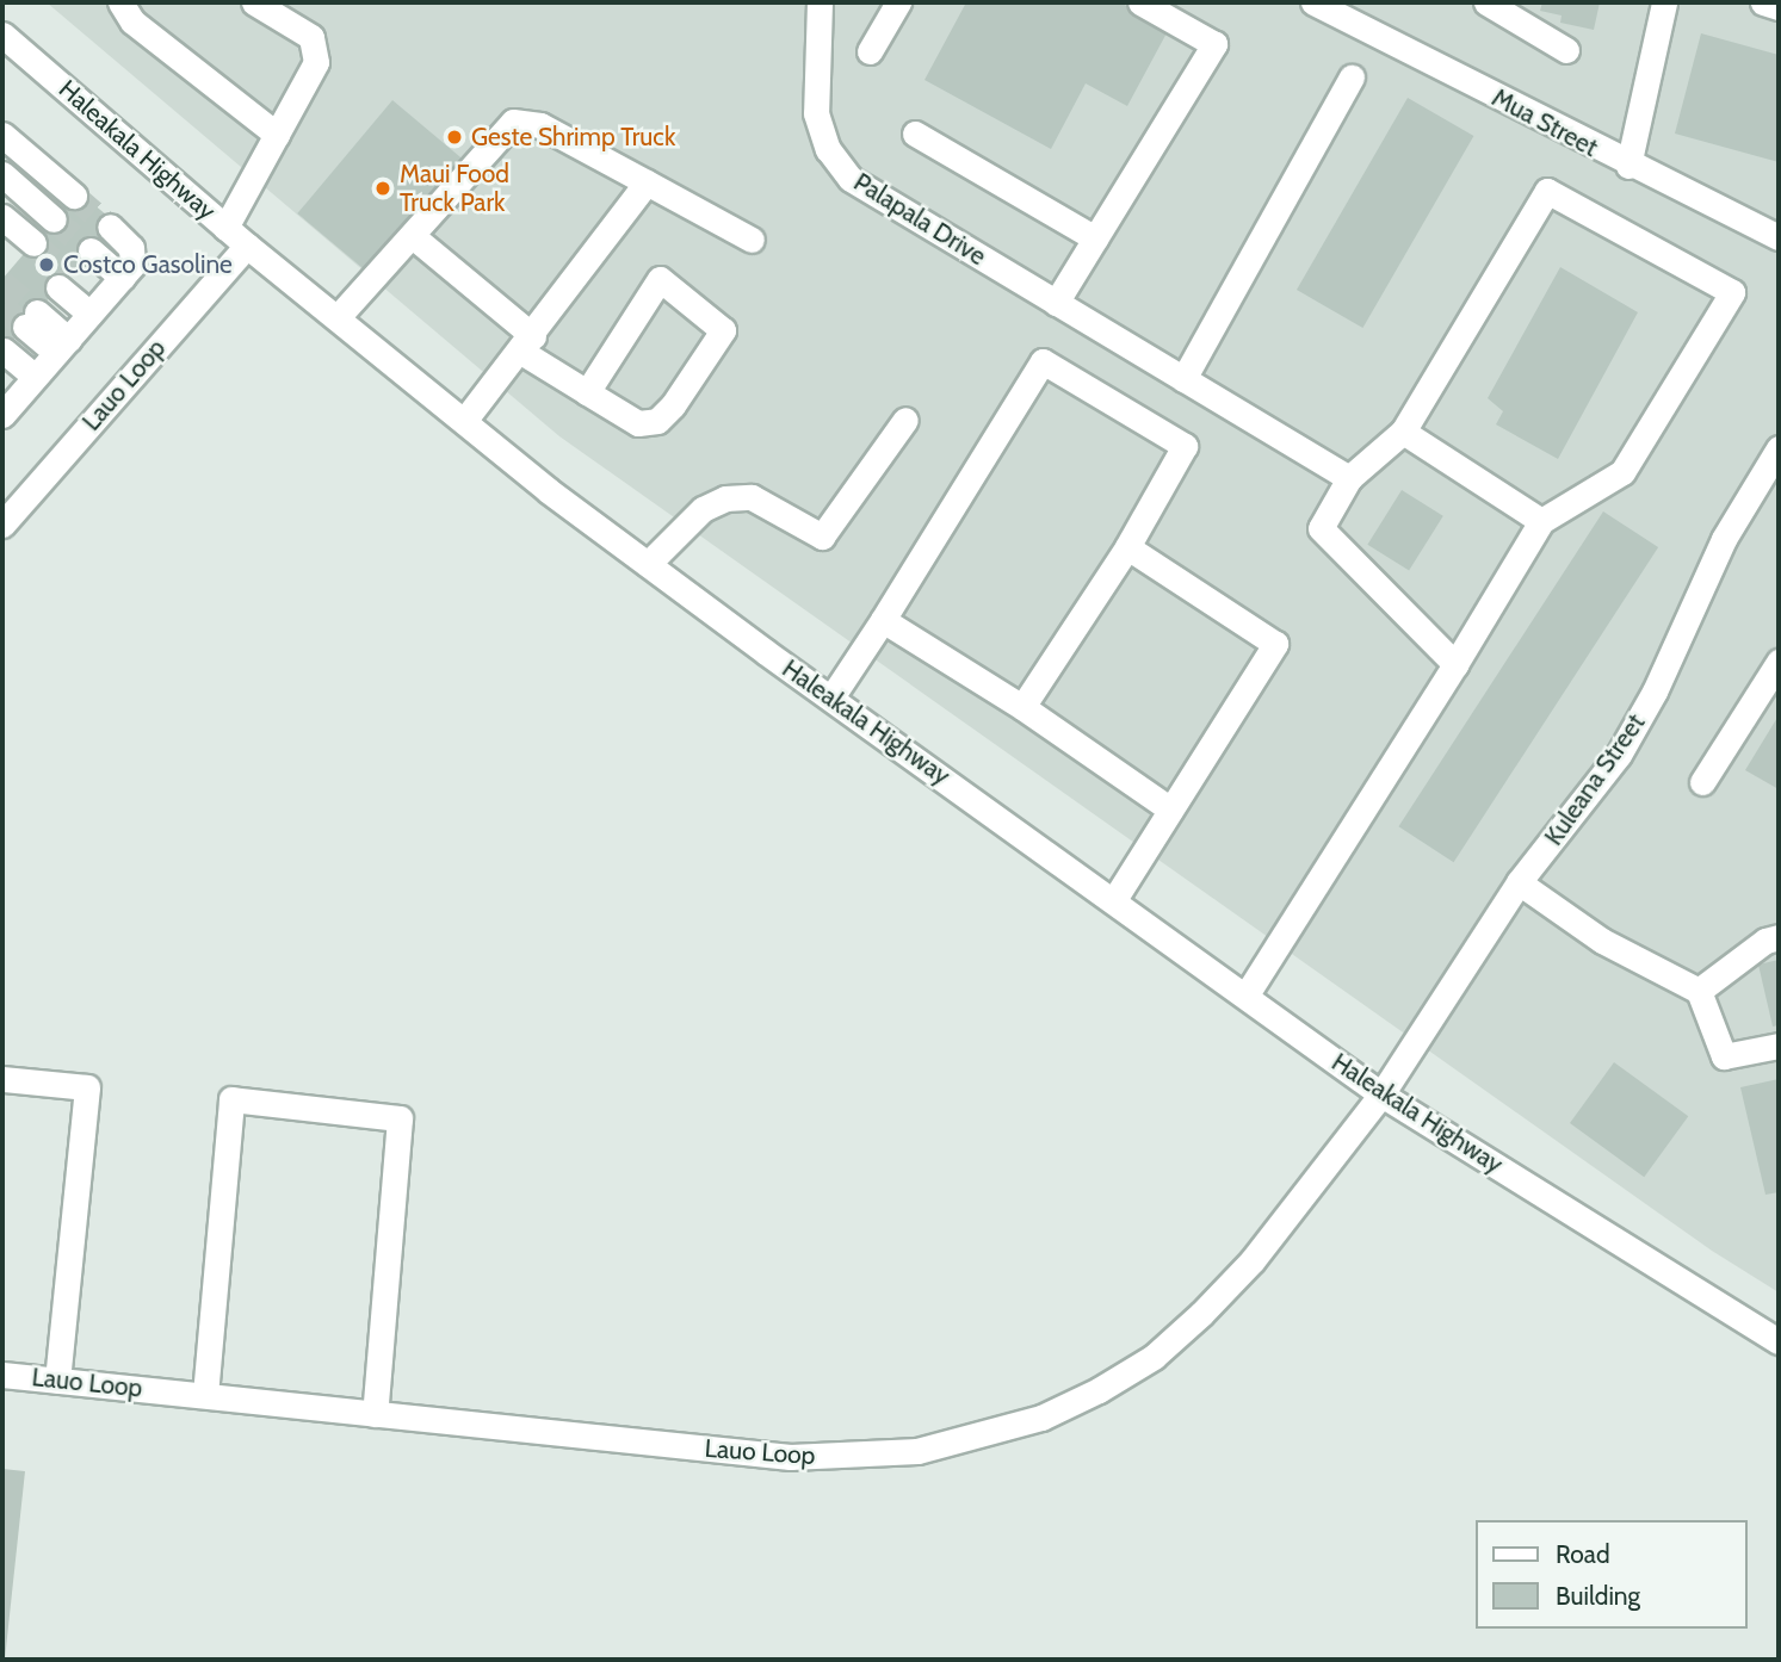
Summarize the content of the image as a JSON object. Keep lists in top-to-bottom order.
{
  "streets": {
    "street": [
      "Mua Street",
      "Haleakala Highway",
      "Palapala Drive",
      "Lauo Loop",
      "Kuleana Street"
    ]
  },
  "crossings": [
    ["Haleakala Highway", "Lauo Loop"],
    ["Haleakala Highway", "Kuleana Street"],
    ["Lauo Loop", "Kuleana Street"]
  ],
  "places": ["Geste Shrimp Truck", "Maui Food Truck Park", "Costco Gasoline"],
  "legend": ["Road", "Building"]
}
